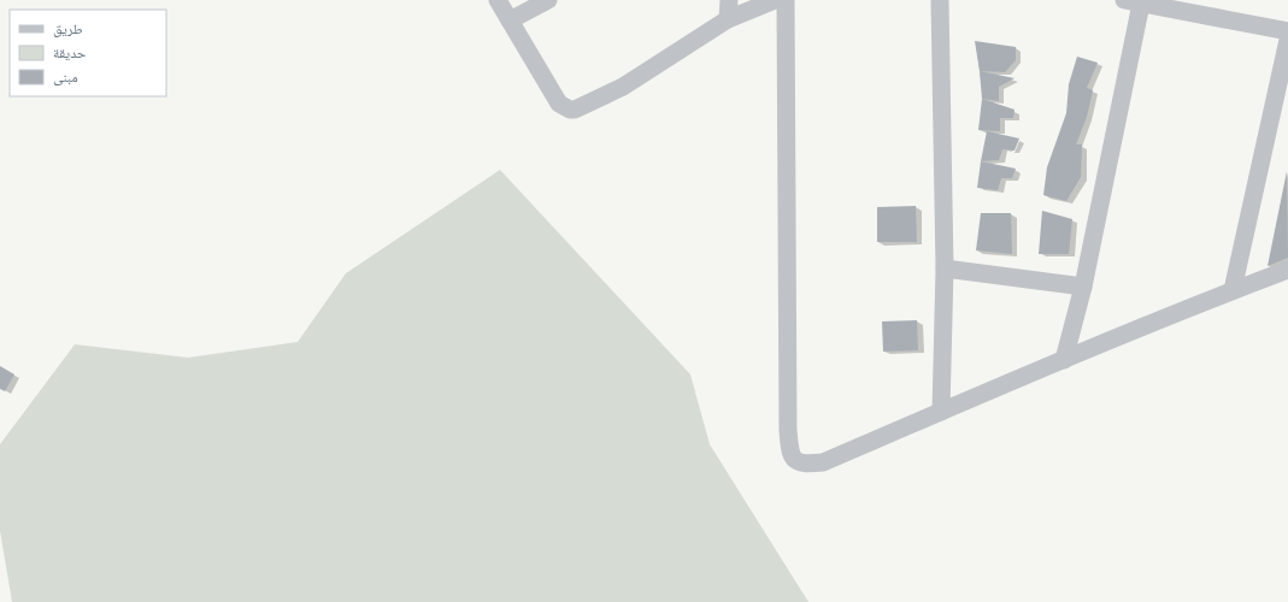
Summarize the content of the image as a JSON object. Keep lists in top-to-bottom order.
{
  "legend": ["طريق", "حديقة", "مبنى"]
}
